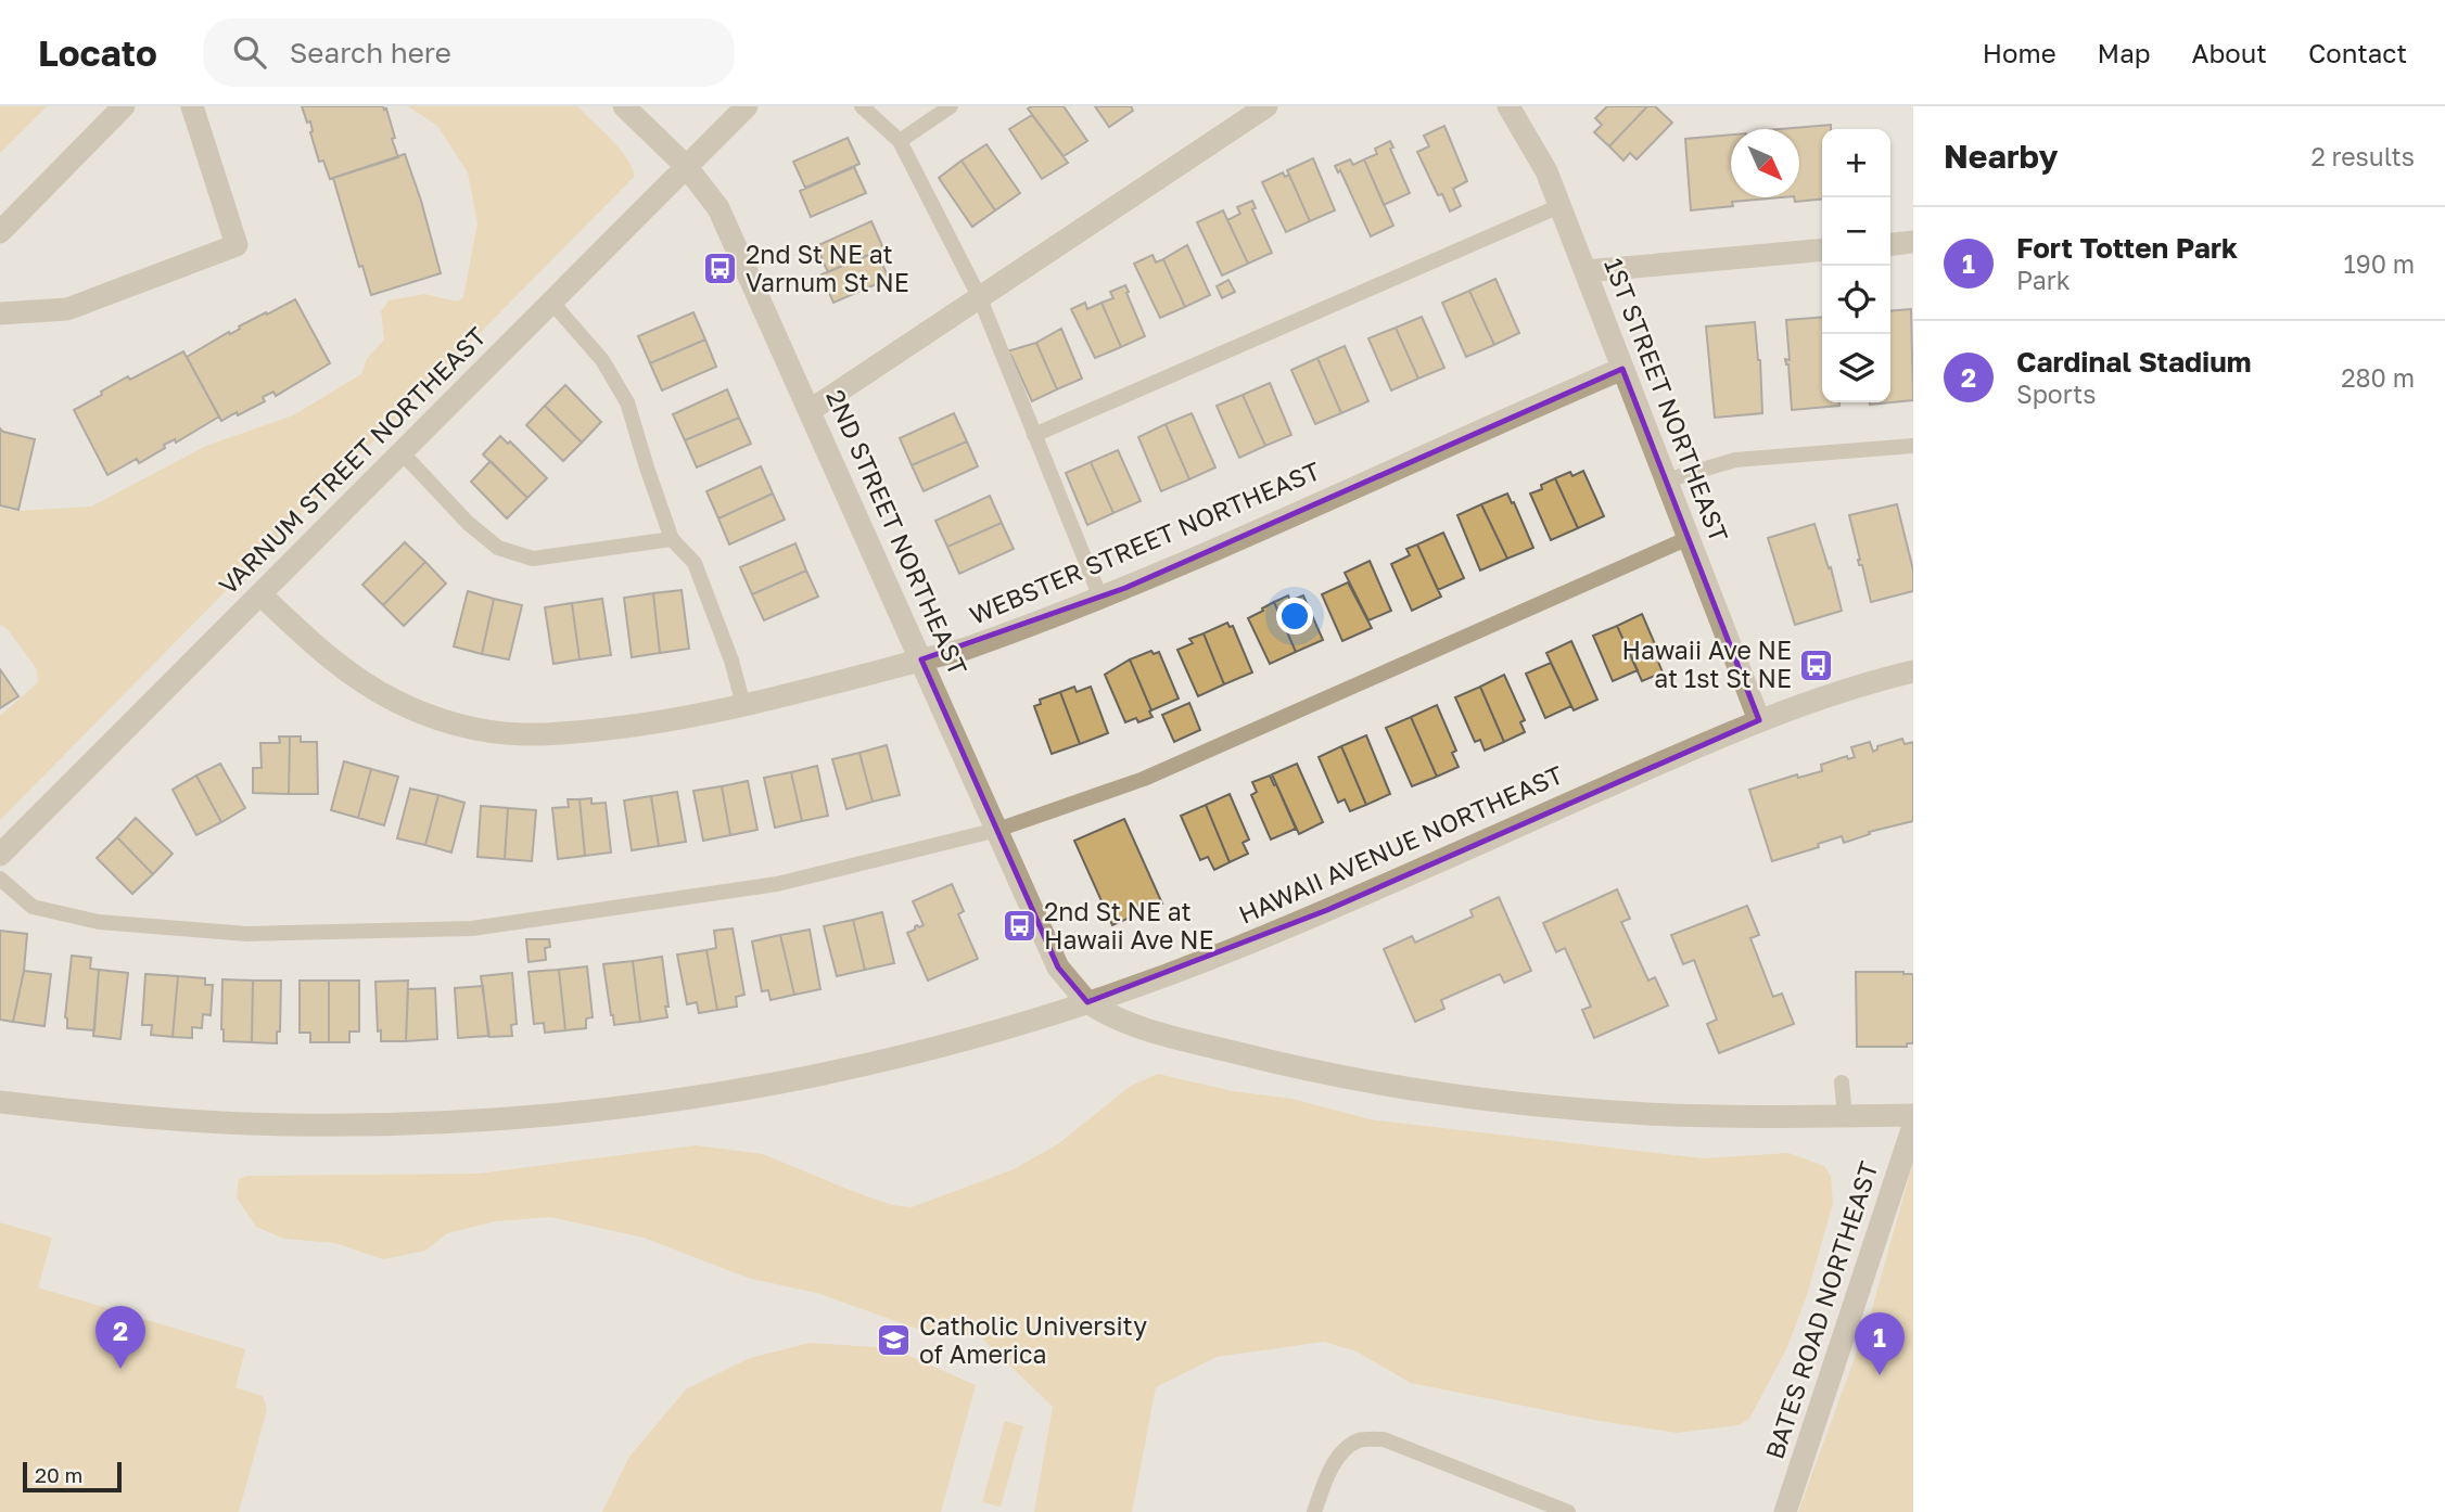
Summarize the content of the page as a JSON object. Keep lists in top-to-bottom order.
{
  "streets": {
    "street": [
      "1ST STREET NORTHEAST",
      "VARNUM STREET NORTHEAST",
      "2ND STREET NORTHEAST",
      "WEBSTER STREET NORTHEAST",
      "HAWAII AVENUE NORTHEAST",
      "BATES ROAD NORTHEAST"
    ]
  },
  "crossings": [
    ["1ST STREET NORTHEAST", "WEBSTER STREET NORTHEAST"],
    ["1ST STREET NORTHEAST", "HAWAII AVENUE NORTHEAST"],
    ["VARNUM STREET NORTHEAST", "2ND STREET NORTHEAST"],
    ["VARNUM STREET NORTHEAST", "WEBSTER STREET NORTHEAST"],
    ["2ND STREET NORTHEAST", "WEBSTER STREET NORTHEAST"],
    ["2ND STREET NORTHEAST", "HAWAII AVENUE NORTHEAST"]
  ],
  "places": {
    "bus stop": ["2nd St NE at Varnum St NE", "Hawaii Ave NE at 1st St NE", "2nd St NE at Hawaii Ave NE"],
    "school or university": ["Catholic University of America"]
  },
  "scale_bar": "20 m",
  "north": "bottom right",
  "page": {
    "header": "Locato",
    "search": "Search here",
    "nav": [
      "Home",
      "Map",
      "About",
      "Contact"
    ],
    "heading": ["Nearby", "2 results"],
    "map_buttons": ["+", "−"],
    "list": [
      {
        "mark": "1",
        "name": "Fort Totten Park",
        "note": "Park",
        "value": "190 m"
      },
      {
        "mark": "2",
        "name": "Cardinal Stadium",
        "note": "Sports",
        "value": "280 m"
      }
    ],
    "pins": ["2", "1"],
    "scale": "20 m"
  }
}
